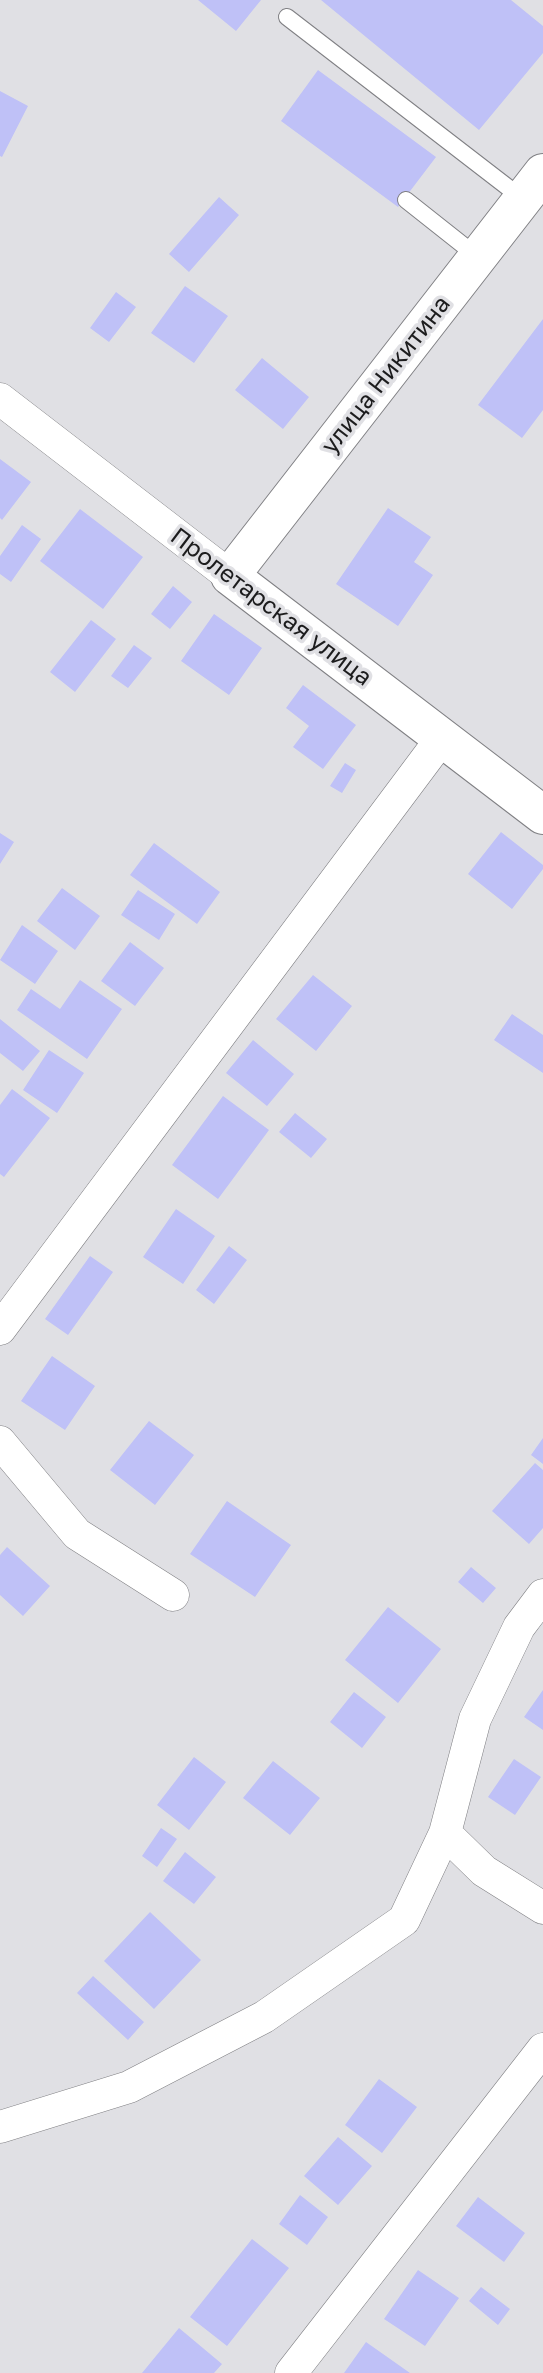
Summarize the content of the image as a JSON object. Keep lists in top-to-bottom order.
{
  "streets": {
    "main road": ["улица Никитина", "Пролетарская улица"]
  },
  "crossings": [
    ["улица Никитина", "Пролетарская улица"]
  ]
}
